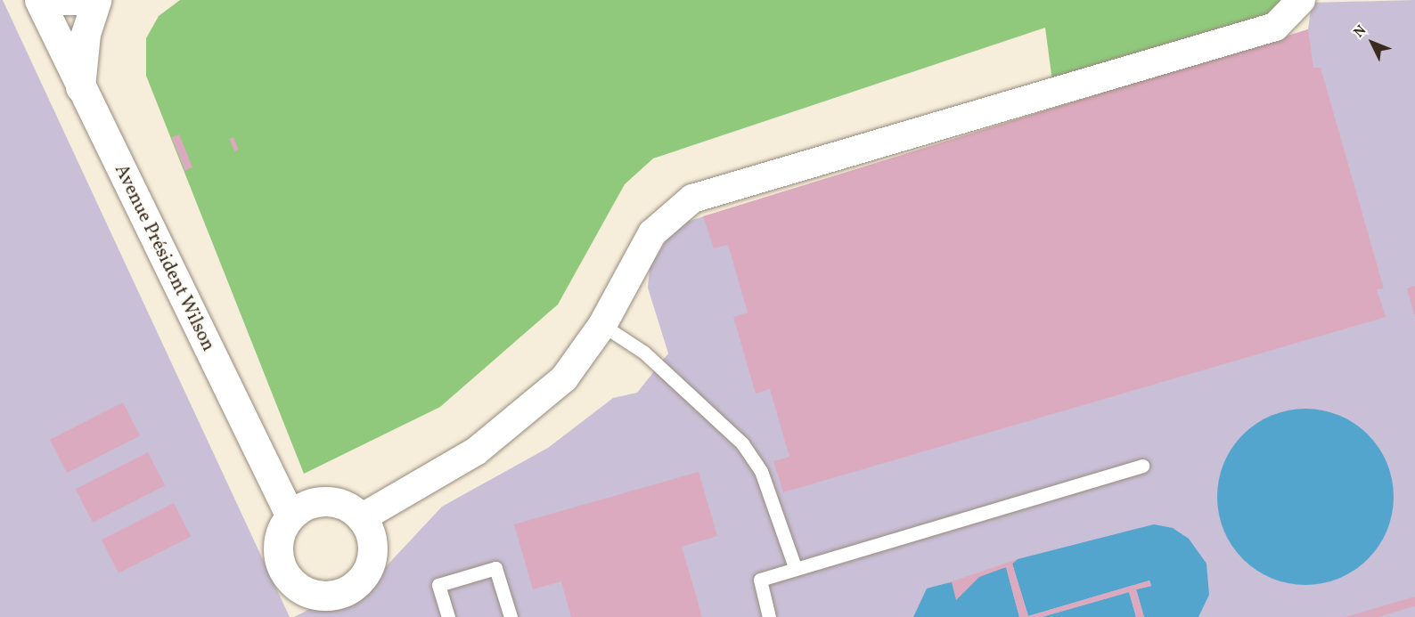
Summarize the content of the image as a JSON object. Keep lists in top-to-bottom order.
{
  "streets": {
    "street": ["Avenue Président Wilson"]
  },
  "north": "top left"
}
